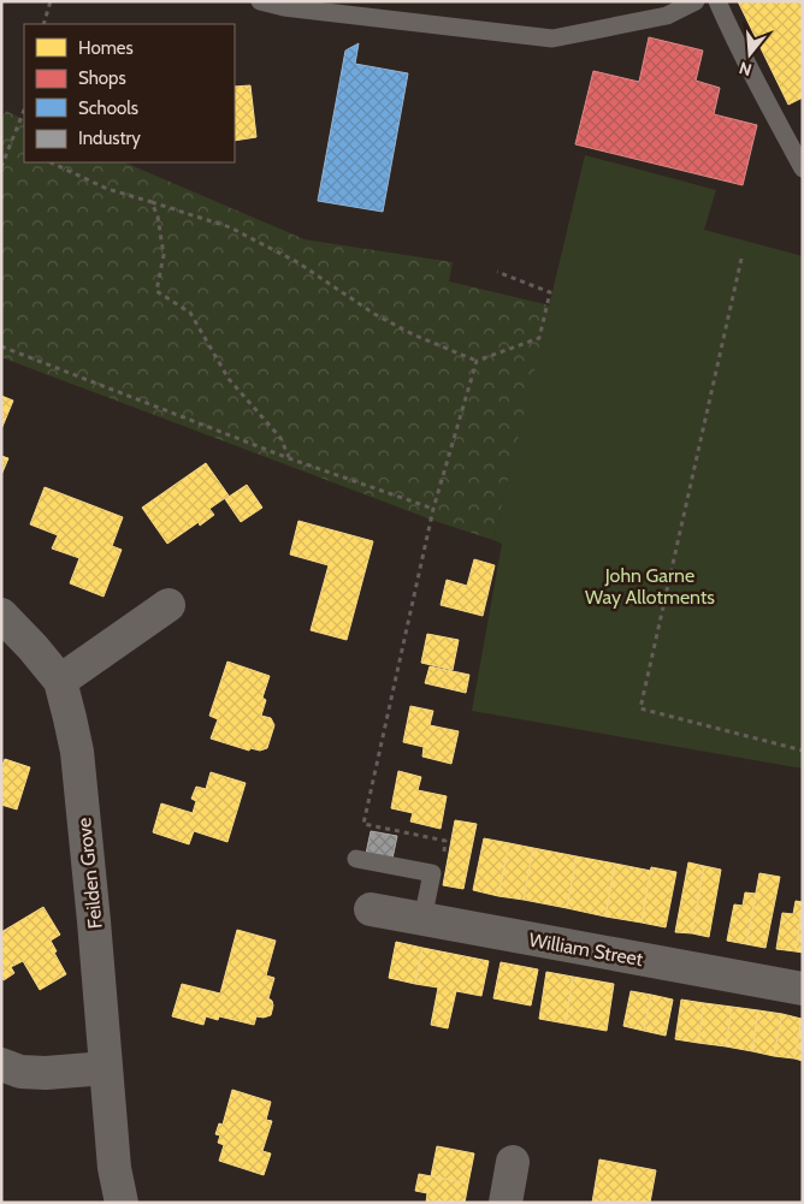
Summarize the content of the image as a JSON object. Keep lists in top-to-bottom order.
{
  "streets": {
    "street": ["Feilden Grove", "William Street"]
  },
  "parks": ["John Garne Way Allotments"],
  "legend": [
    "Homes",
    "Shops",
    "Schools",
    "Industry"
  ],
  "north": "bottom"
}
